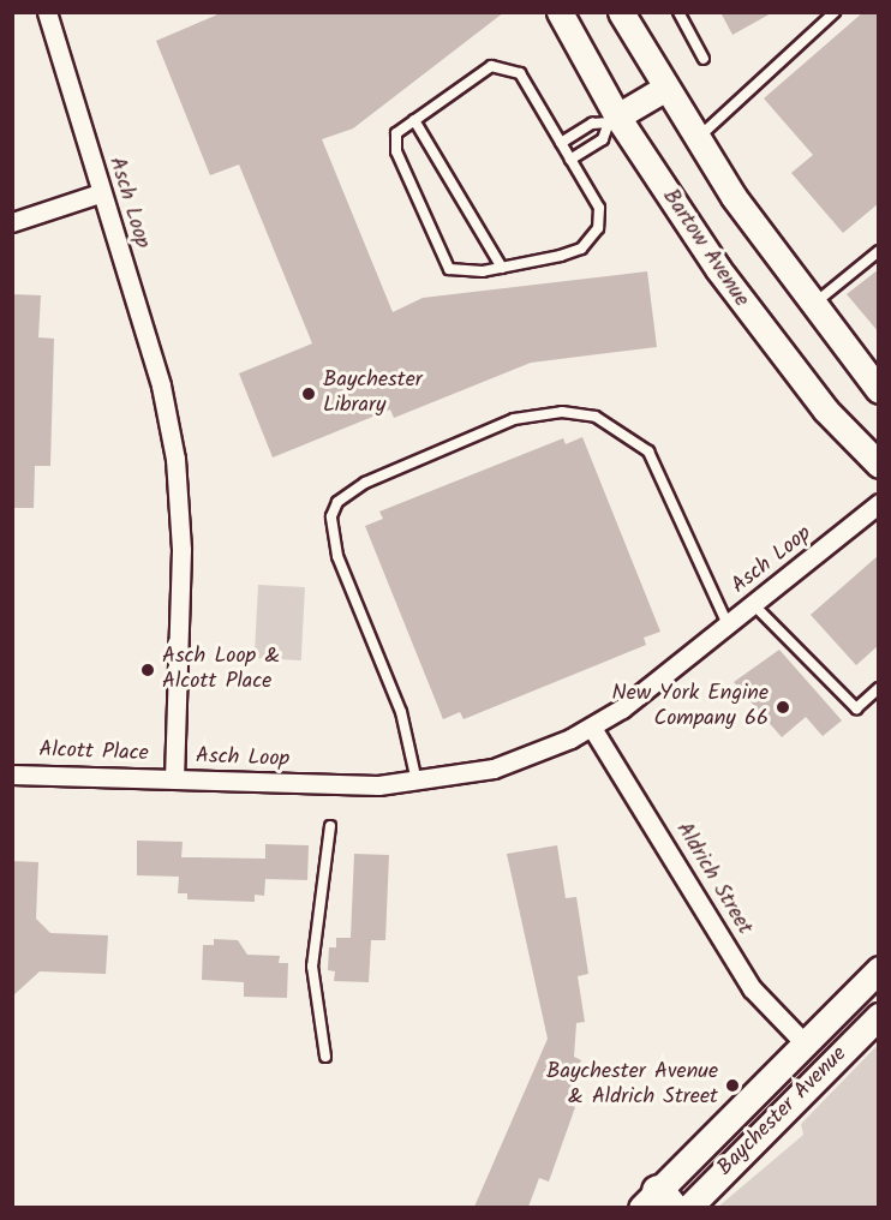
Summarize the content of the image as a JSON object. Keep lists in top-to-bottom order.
{
  "streets": {
    "main road": ["Bartow Avenue", "Baychester Avenue"],
    "street": ["Asch Loop", "Alcott Place", "Aldrich Street"]
  },
  "crossings": [
    ["Asch Loop", "Alcott Place"],
    ["Asch Loop", "Aldrich Street"],
    ["Aldrich Street", "Baychester Avenue"]
  ],
  "places": [
    "Baychester Library",
    "Asch Loop & Alcott Place",
    "New York Engine Company 66",
    "Baychester Avenue & Aldrich Street"
  ]
}
